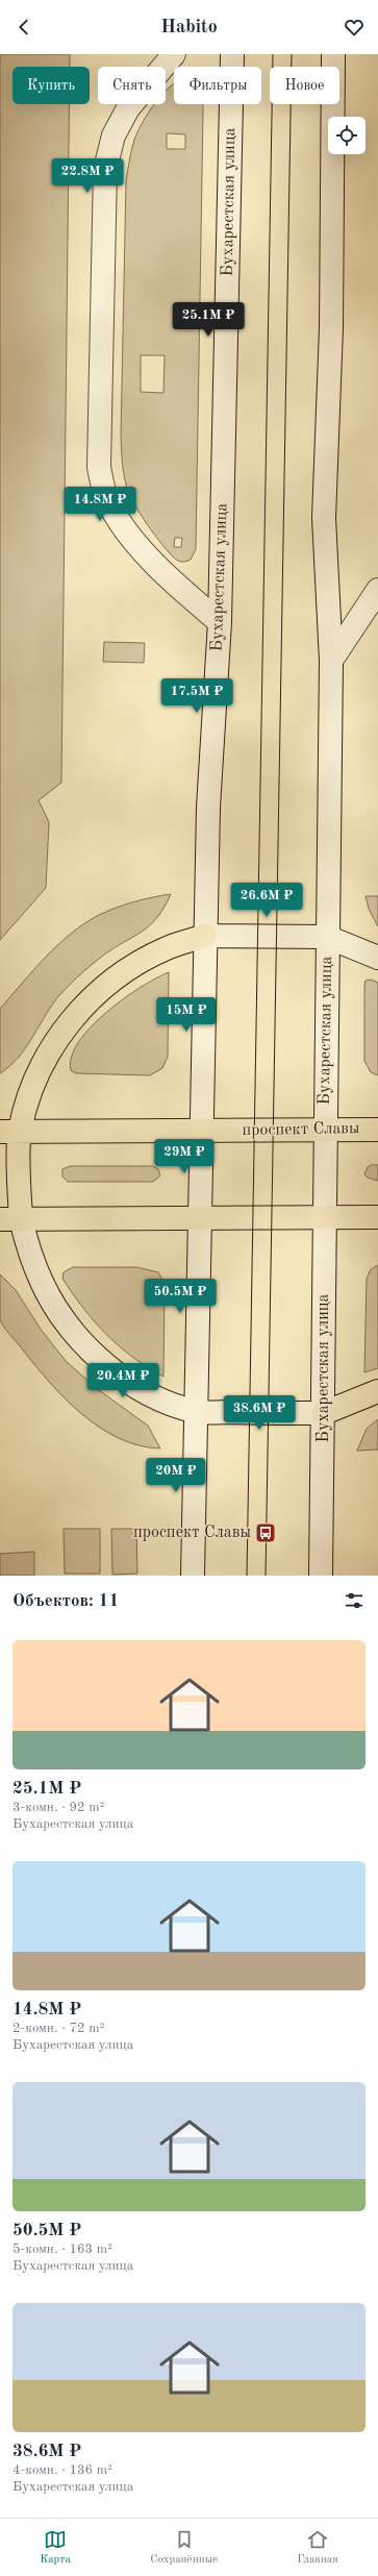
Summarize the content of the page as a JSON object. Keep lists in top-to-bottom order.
{
  "streets": {
    "main road": ["Бухарестская улица", "проспект Славы"]
  },
  "crossings": [
    ["Бухарестская улица", "проспект Славы"]
  ],
  "places": {
    "bus stop": ["проспект Славы"]
  },
  "page": {
    "header": "Habito",
    "chip": [
      "Купить",
      "Снять",
      "Фильтры",
      "Новое"
    ],
    "price": [
      "22.8M ₽",
      "25.1M ₽",
      "14.8M ₽",
      "17.5M ₽",
      "26.6M ₽",
      "15M ₽",
      "29M ₽",
      "50.5M ₽",
      "20.4M ₽",
      "38.6M ₽",
      "20M ₽"
    ],
    "heading": "Объектов: 11",
    "list": [
      {
        "name": "25.1M ₽",
        "note": "3-комн. · 92 m² · Бухарестская улица"
      },
      {
        "name": "14.8M ₽",
        "note": "2-комн. · 72 m² · Бухарестская улица"
      },
      {
        "name": "50.5M ₽",
        "note": "5-комн. · 163 m² · Бухарестская улица"
      },
      {
        "name": "38.6M ₽",
        "note": "4-комн. · 136 m² · Бухарестская улица"
      }
    ],
    "tabs": ["Карта", "Сохранённые", "Главная"]
  }
}
